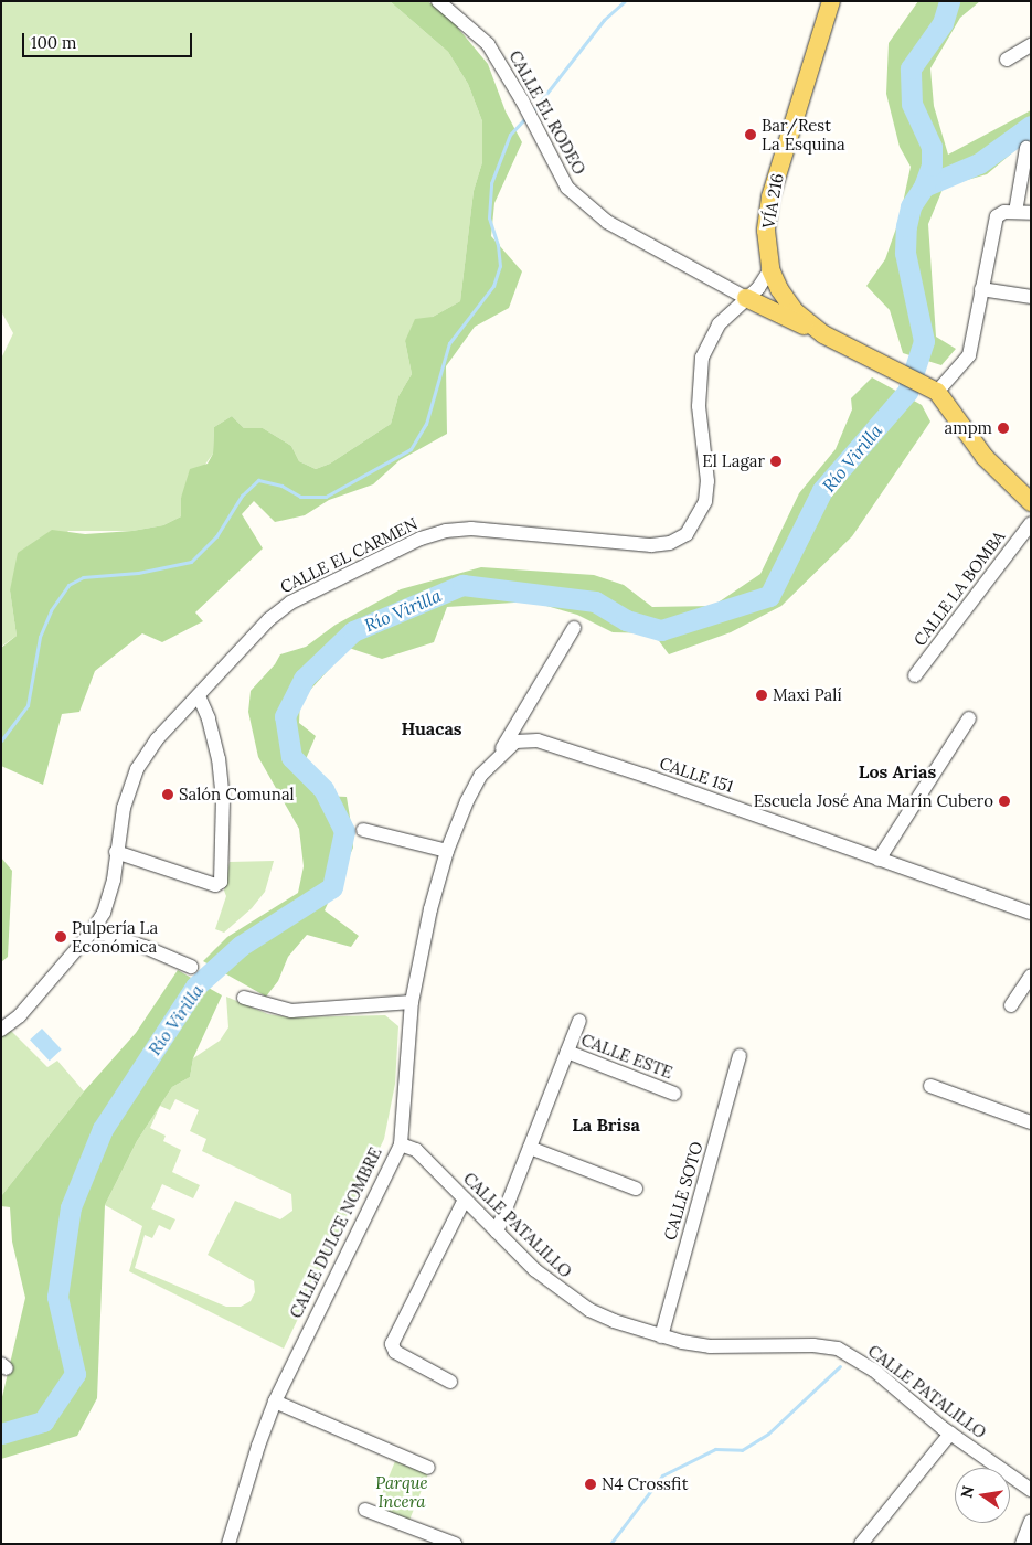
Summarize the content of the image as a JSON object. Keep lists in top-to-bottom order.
{
  "streets": {
    "main road": ["VÍA 216"],
    "street": [
      "CALLE EL RODEO",
      "CALLE EL CARMEN",
      "CALLE LA BOMBA",
      "CALLE 151",
      "CALLE ESTE",
      "CALLE SOTO",
      "CALLE PATALILLO",
      "CALLE DULCE NOMBRE"
    ]
  },
  "crossings": [
    ["CALLE EL RODEO", "CALLE EL CARMEN"],
    ["VÍA 216", "CALLE EL CARMEN"],
    ["CALLE 151", "CALLE DULCE NOMBRE"],
    ["CALLE SOTO", "CALLE PATALILLO"],
    ["CALLE PATALILLO", "CALLE DULCE NOMBRE"]
  ],
  "districts": ["Huacas", "Los Arias", "La Brisa"],
  "water": ["Río Virilla"],
  "parks": ["Parque Incera"],
  "places": [
    "Bar/Rest La Esquina",
    "ampm",
    "El Lagar",
    "Maxi Palí",
    "Salón Comunal",
    "Escuela José Ana Marín Cubero",
    "Pulpería La Económica",
    "N4 Crossfit"
  ],
  "scale_bar": "100 m",
  "north": "left"
}
